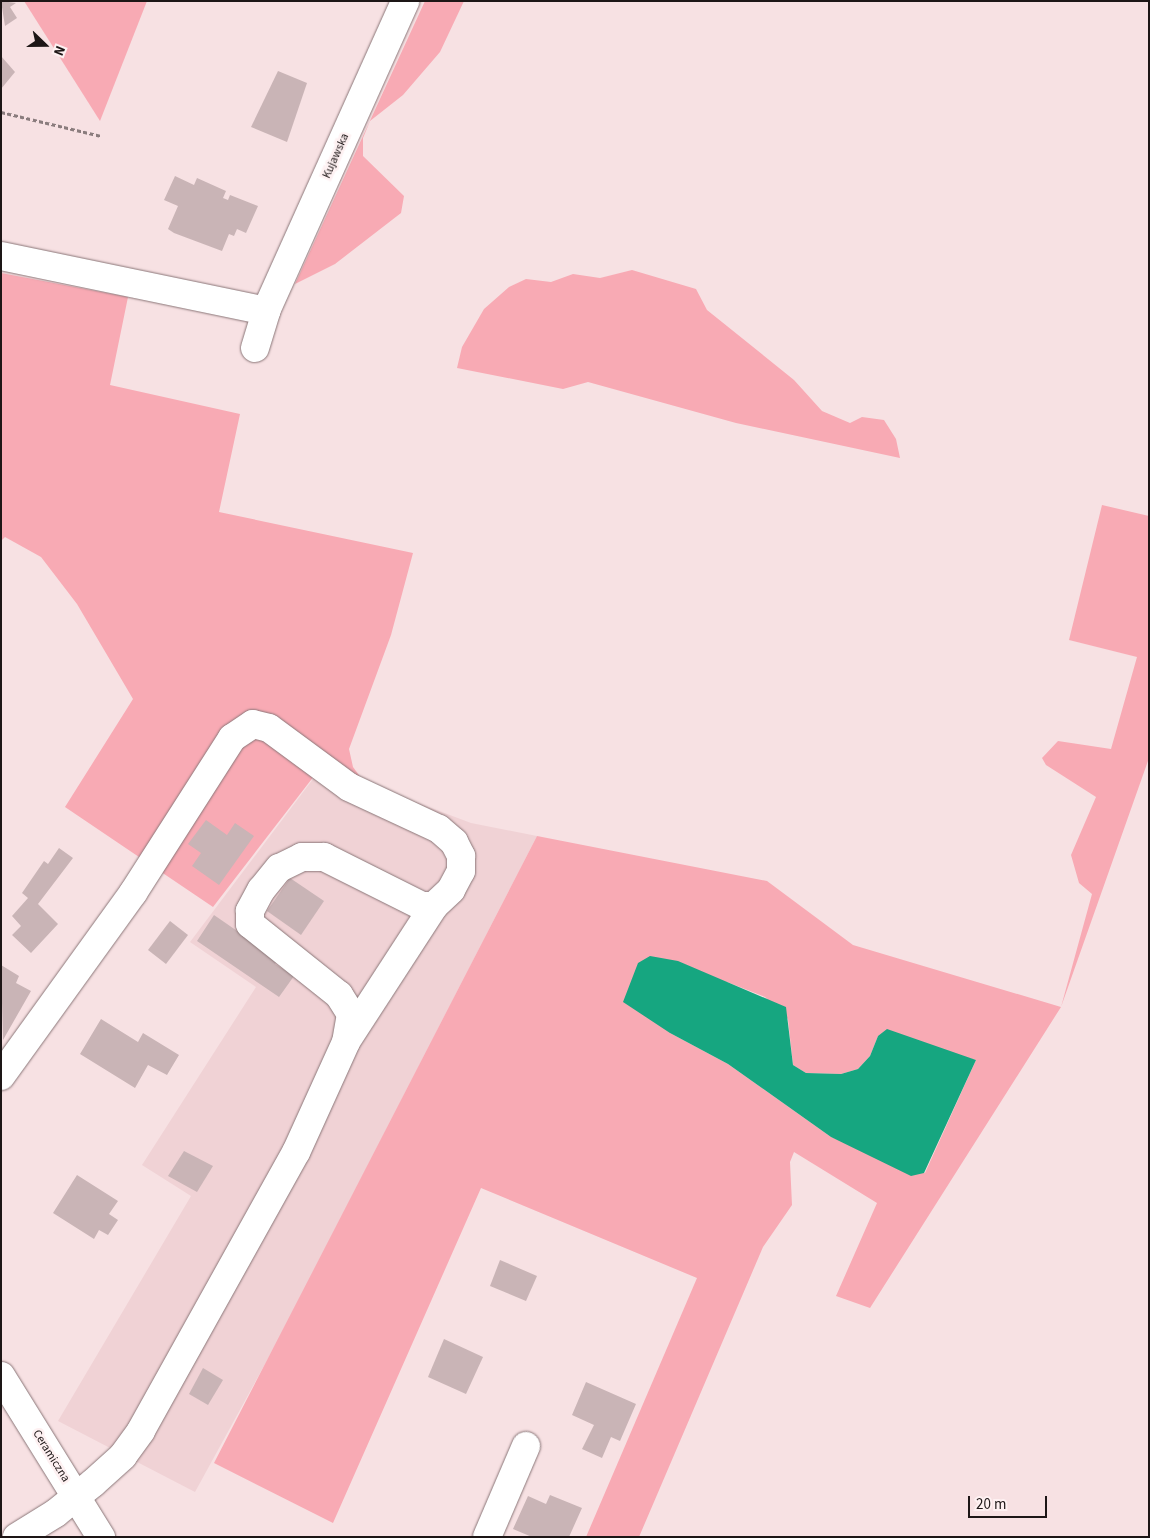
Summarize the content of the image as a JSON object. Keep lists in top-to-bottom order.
{
  "streets": {
    "street": ["Kujawska", "Ceramiczna"]
  },
  "scale_bar": "20 m",
  "north": "right"
}
